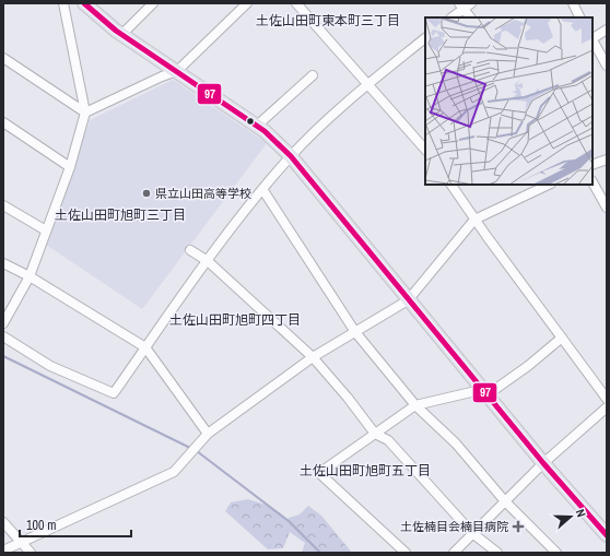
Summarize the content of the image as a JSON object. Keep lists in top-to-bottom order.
{
  "districts": [
    "土佐山田町東本町三丁目",
    "土佐山田町旭町三丁目",
    "土佐山田町旭町四丁目",
    "土佐山田町旭町五丁目"
  ],
  "places": {
    "other": ["県立山田高等学校"],
    "health": ["土佐楠目会楠目病院"]
  },
  "lines": ["transit line 97"],
  "scale_bar": "100 m",
  "north": "right"
}
